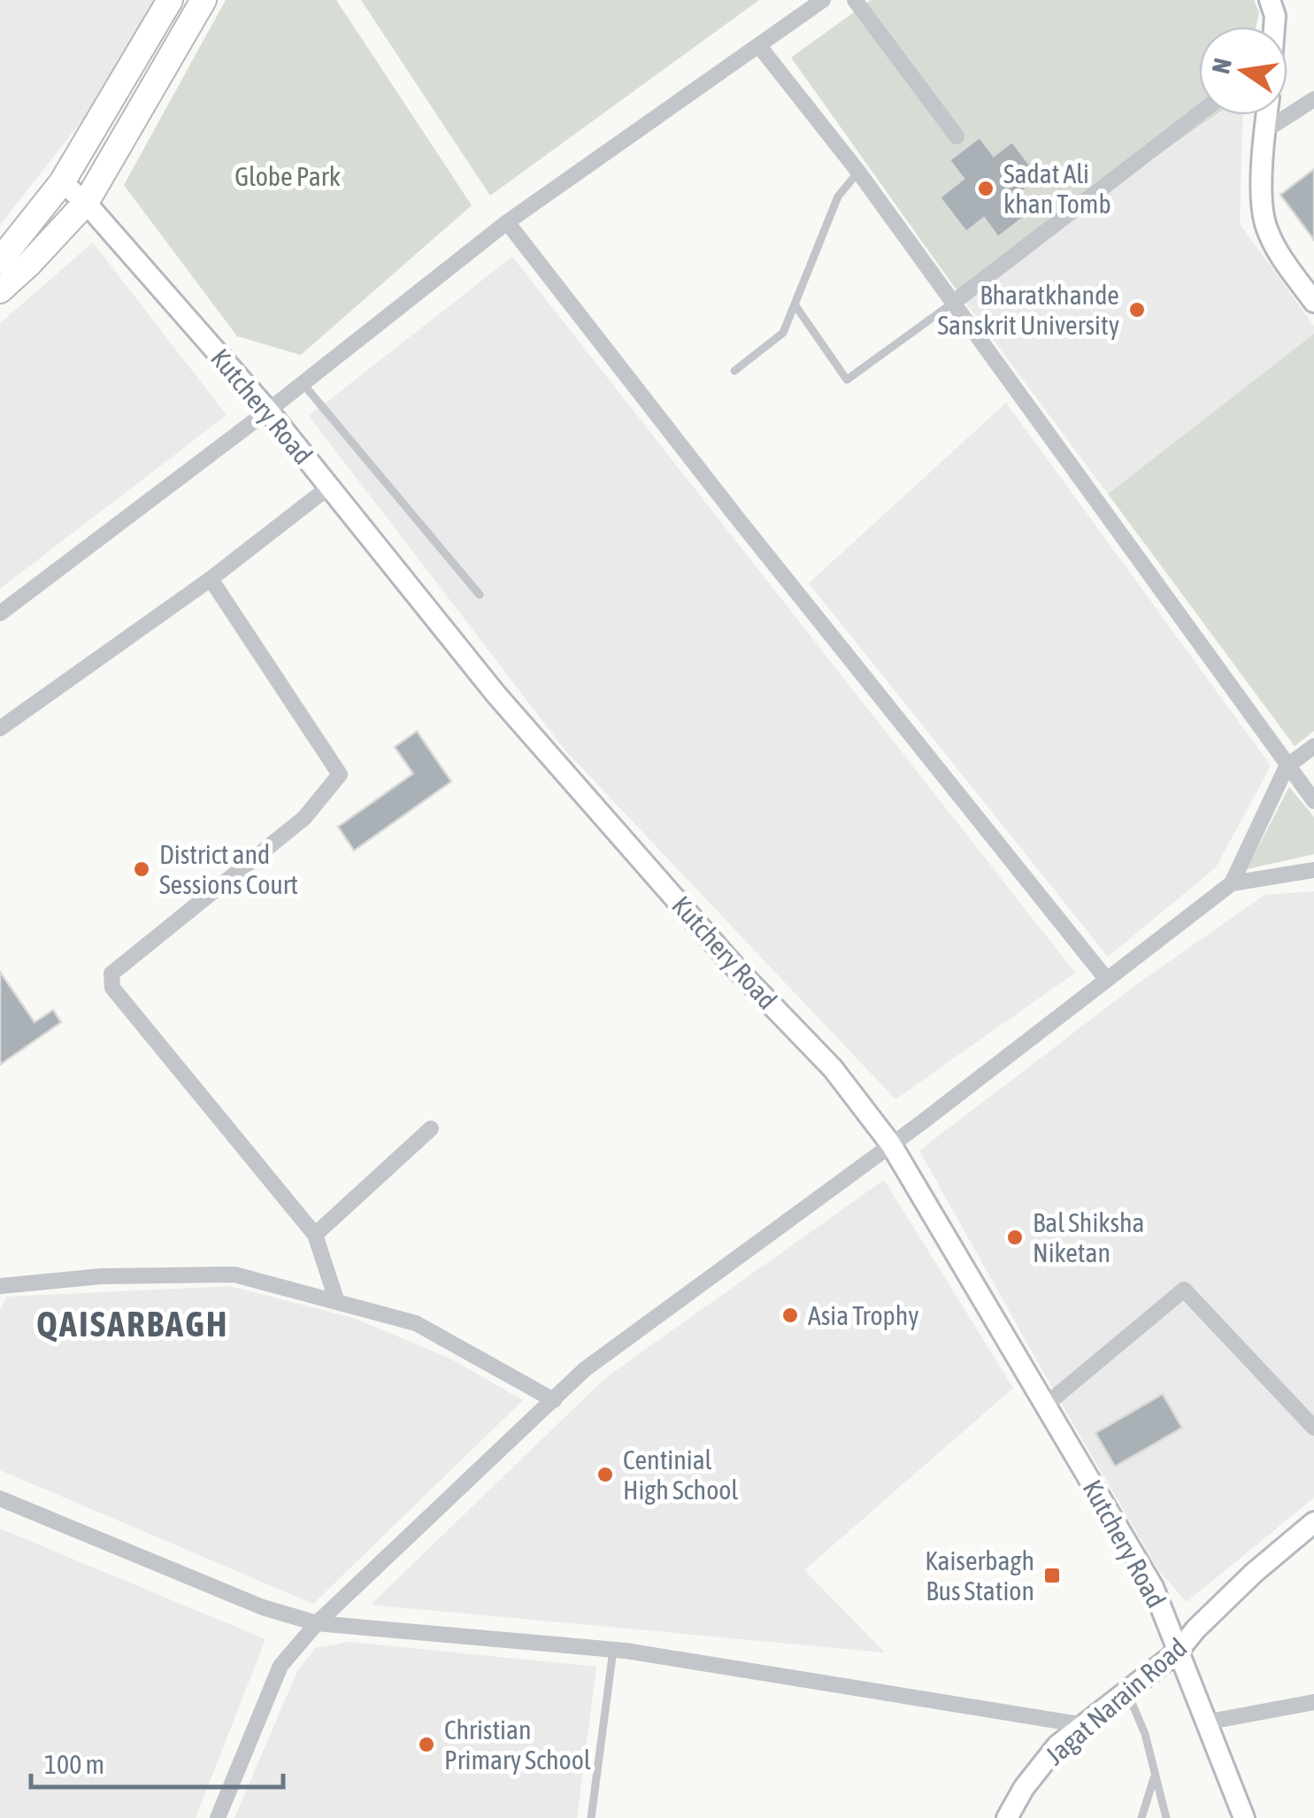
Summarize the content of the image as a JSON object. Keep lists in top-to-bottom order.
{
  "streets": {
    "street": ["Kutchery Road", "Jagat Narain Road"]
  },
  "crossings": [
    ["Kutchery Road", "Jagat Narain Road"]
  ],
  "districts": ["QAISARBAGH"],
  "parks": ["Globe Park"],
  "places": {
    "other": [
      "Sadat Ali khan Tomb",
      "Bharatkhande Sanskrit University",
      "District and Sessions Court",
      "Bal Shiksha Niketan",
      "Asia Trophy",
      "Centinial High School",
      "Christian Primary School"
    ],
    "transit": ["Kaiserbagh Bus Station"]
  },
  "scale_bar": "100 m",
  "north": "left"
}
